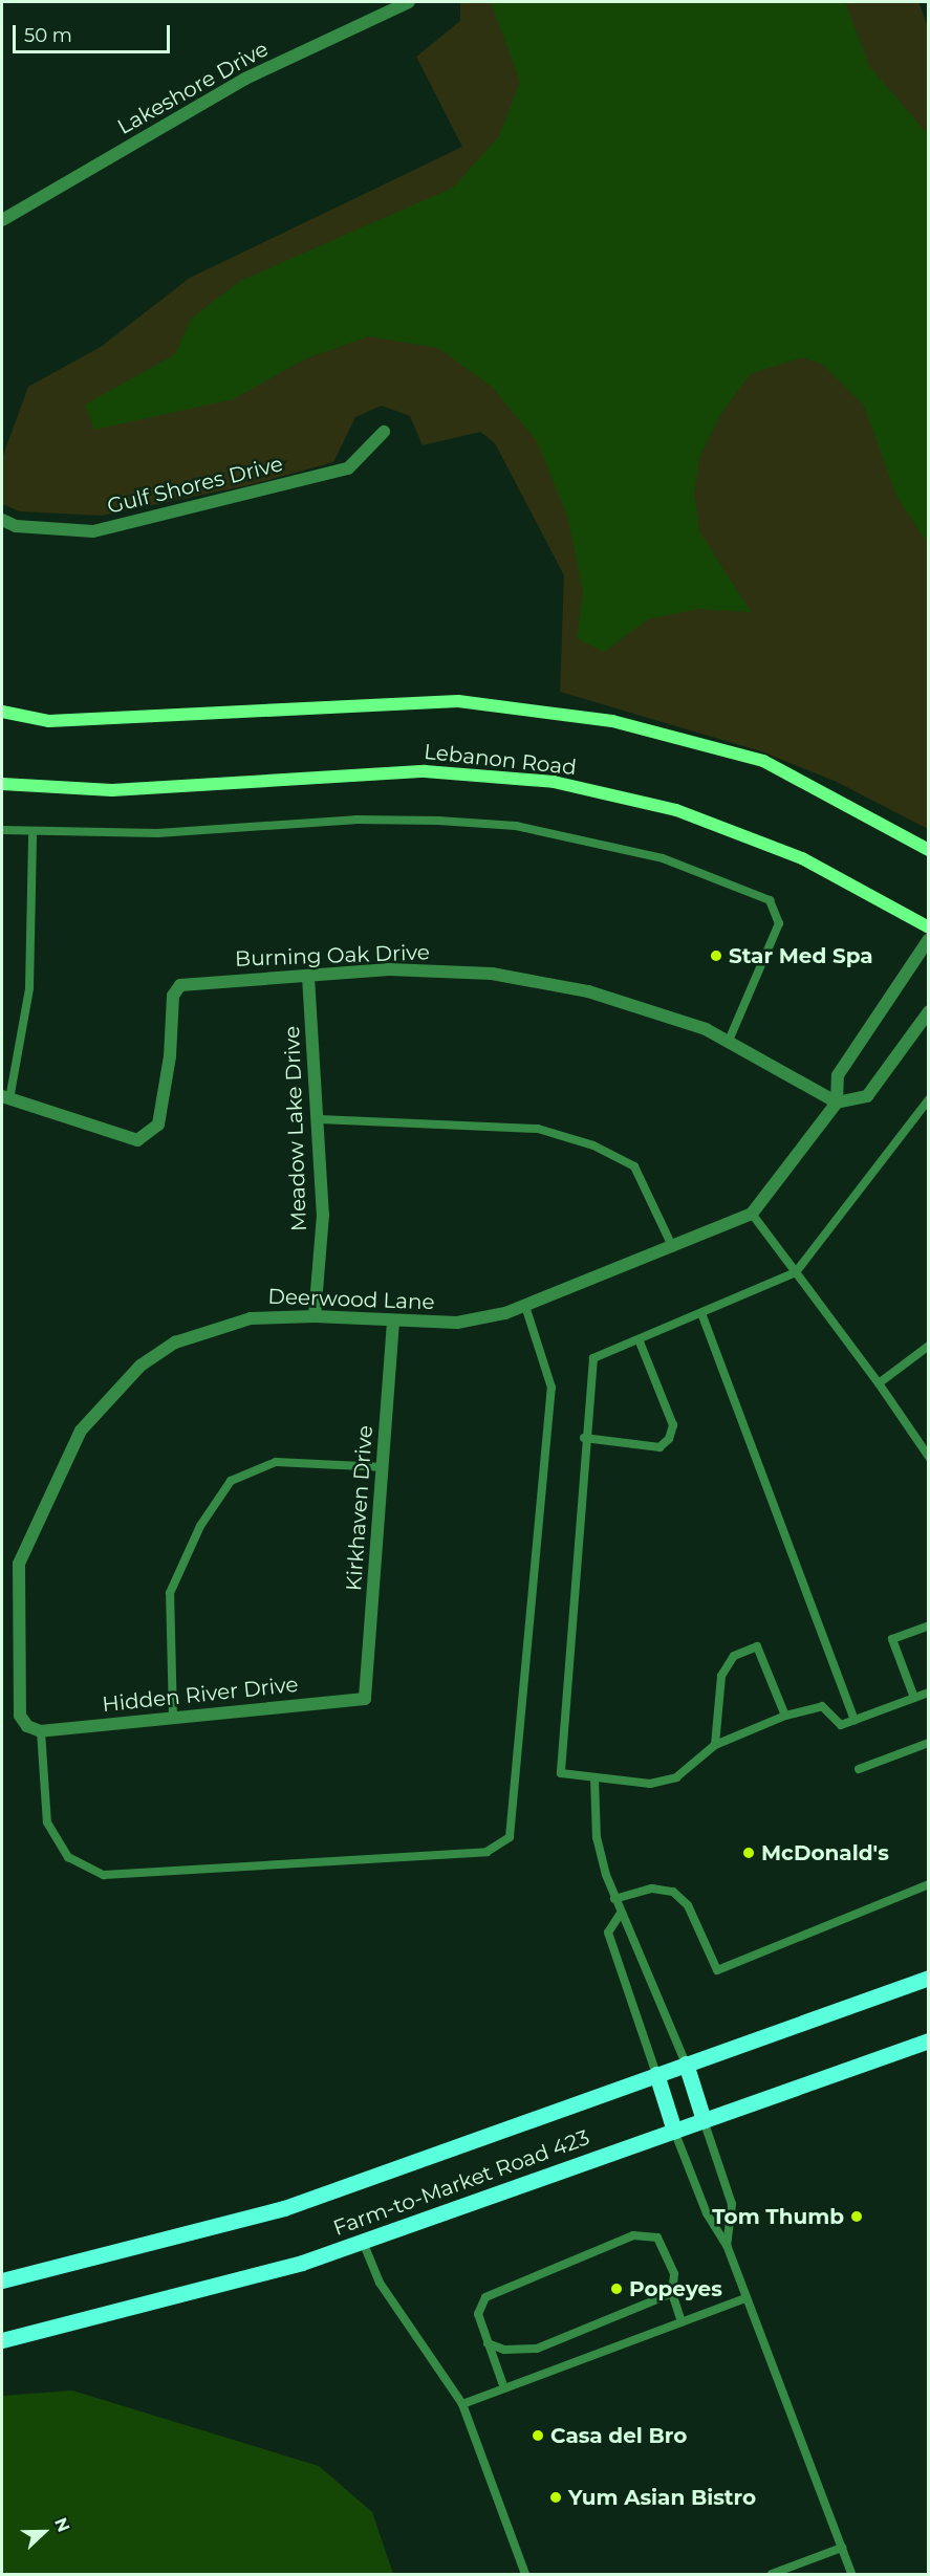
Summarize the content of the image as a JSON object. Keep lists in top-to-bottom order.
{
  "streets": {
    "main road": ["Lebanon Road", "Farm-to-Market Road 423"],
    "street": [
      "Lakeshore Drive",
      "Gulf Shores Drive",
      "Burning Oak Drive",
      "Meadow Lake Drive",
      "Deerwood Lane",
      "Kirkhaven Drive",
      "Hidden River Drive"
    ]
  },
  "crossings": [
    ["Burning Oak Drive", "Meadow Lake Drive"],
    ["Burning Oak Drive", "Deerwood Lane"],
    ["Meadow Lake Drive", "Deerwood Lane"],
    ["Deerwood Lane", "Kirkhaven Drive"],
    ["Deerwood Lane", "Hidden River Drive"],
    ["Kirkhaven Drive", "Hidden River Drive"]
  ],
  "places": [
    "Star Med Spa",
    "McDonald's",
    "Tom Thumb",
    "Popeyes",
    "Casa del Bro",
    "Yum Asian Bistro"
  ],
  "scale_bar": "50 m",
  "north": "right"
}
